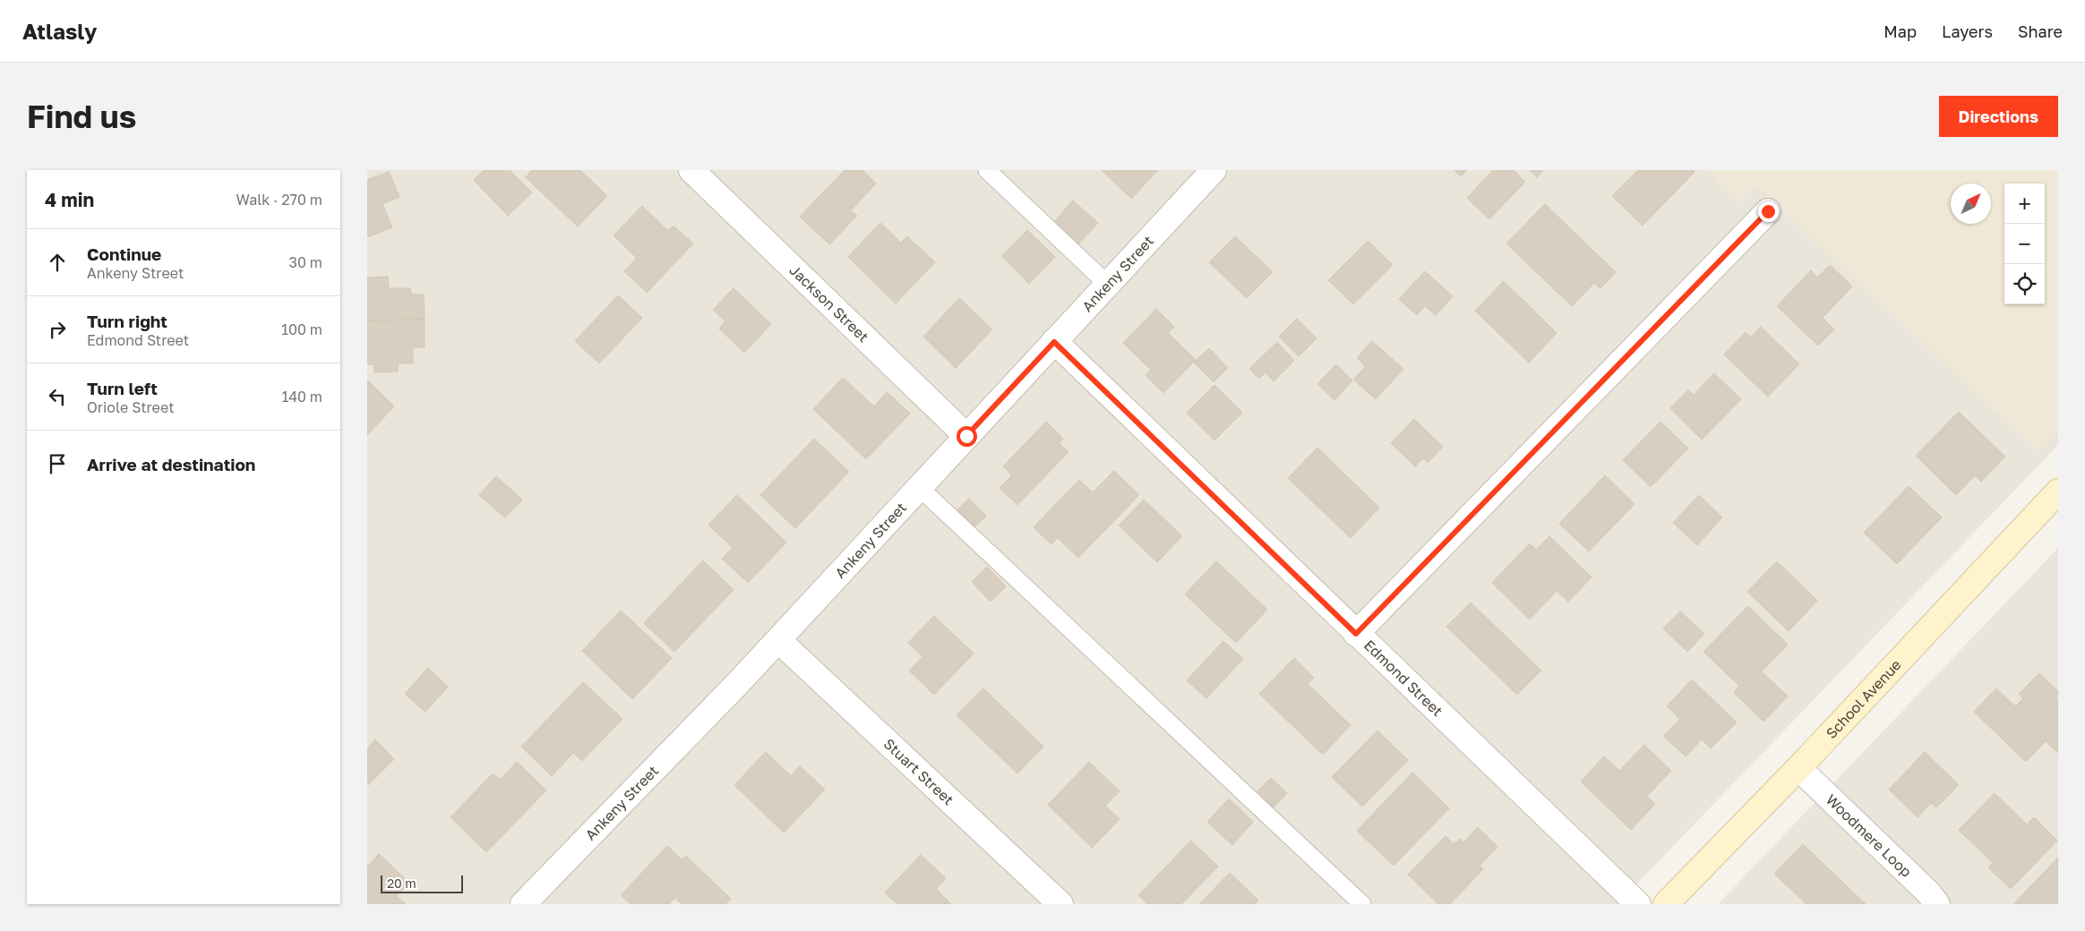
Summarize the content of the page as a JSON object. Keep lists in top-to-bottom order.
{
  "streets": {
    "main road": ["School Avenue"],
    "street": [
      "Ankeny Street",
      "Jackson Street",
      "Edmond Street",
      "Stuart Street",
      "Woodmere Loop"
    ]
  },
  "crossings": [
    ["Ankeny Street", "Jackson Street"],
    ["Ankeny Street", "Edmond Street"],
    ["Ankeny Street", "Stuart Street"],
    ["School Avenue", "Woodmere Loop"]
  ],
  "scale_bar": "20 m",
  "north": "top right",
  "page": {
    "header": "Atlasly",
    "nav": ["Map", "Layers", "Share"],
    "buttons": "Directions",
    "title": "Find us",
    "heading": ["4 min", "Walk · 270 m"],
    "map_buttons": ["+", "−"],
    "list": [
      ["Continue", "Ankeny Street", "30 m"],
      ["Turn right", "Edmond Street", "100 m"],
      ["Turn left", "Oriole Street", "140 m"],
      "Arrive at destination"
    ],
    "scale": "20 m"
  }
}
